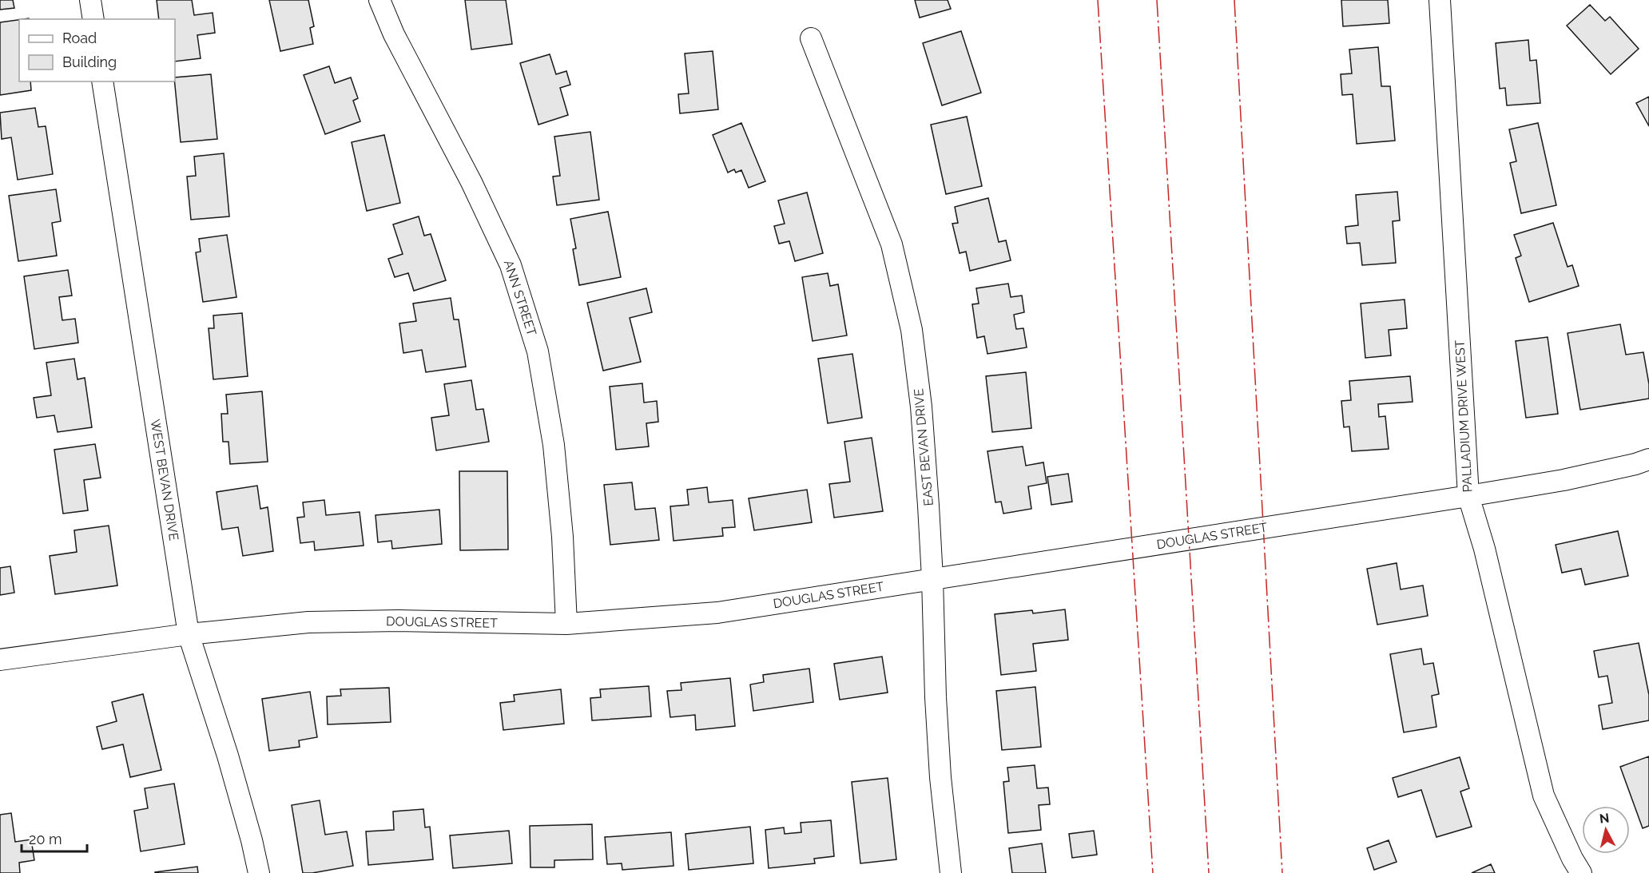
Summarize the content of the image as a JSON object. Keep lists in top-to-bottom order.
{
  "streets": {
    "street": [
      "ANN STREET",
      "PALLADIUM DRIVE WEST",
      "EAST BEVAN DRIVE",
      "WEST BEVAN DRIVE",
      "DOUGLAS STREET"
    ]
  },
  "crossings": [
    ["ANN STREET", "DOUGLAS STREET"],
    ["PALLADIUM DRIVE WEST", "DOUGLAS STREET"],
    ["EAST BEVAN DRIVE", "DOUGLAS STREET"],
    ["WEST BEVAN DRIVE", "DOUGLAS STREET"]
  ],
  "legend": ["Road", "Building"],
  "scale_bar": "20 m",
  "north": "top"
}
